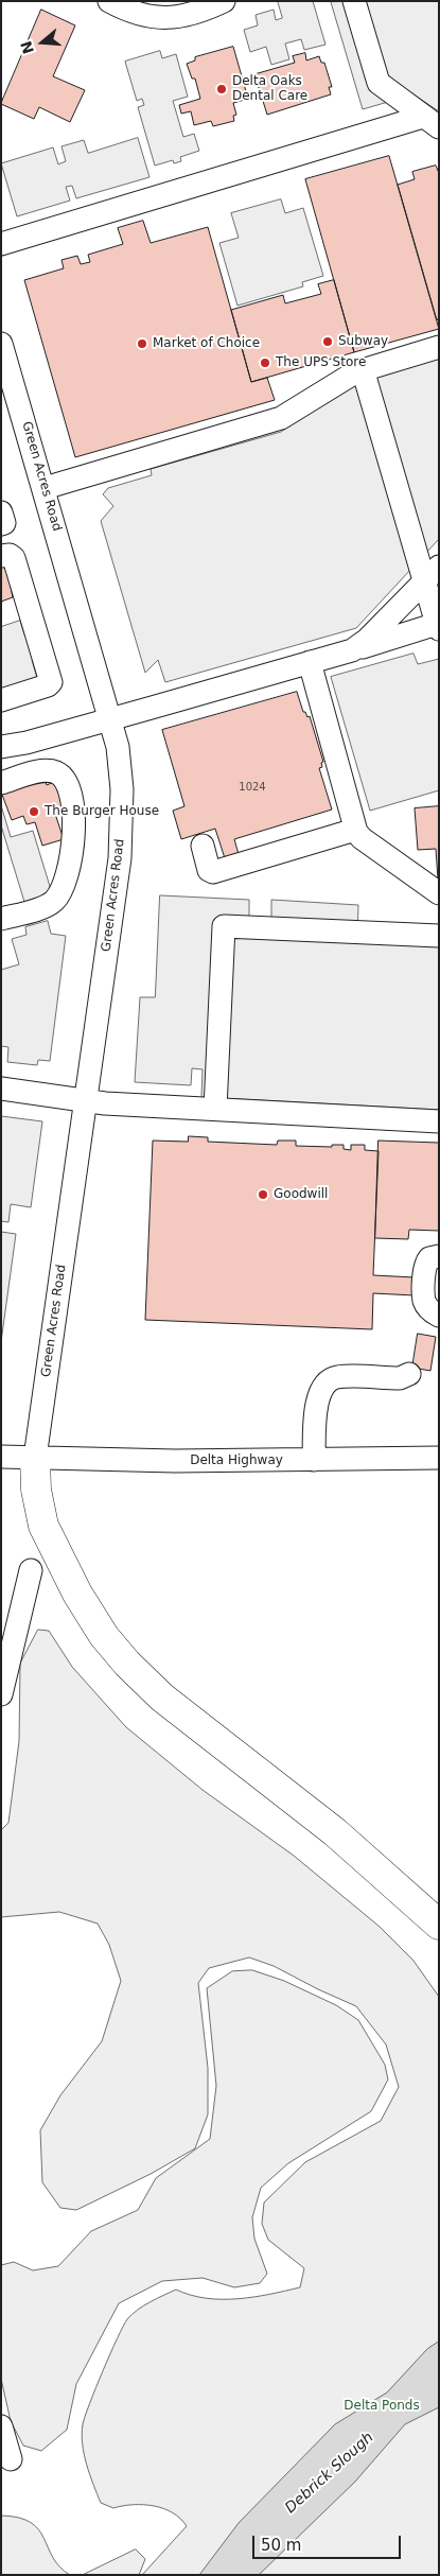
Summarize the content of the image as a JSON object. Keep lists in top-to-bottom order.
{
  "streets": {
    "street": ["Green Acres Road", "Delta Highway"]
  },
  "crossings": [
    ["Green Acres Road", "Delta Highway"]
  ],
  "water": ["Debrick Slough"],
  "parks": ["Delta Ponds"],
  "places": [
    "Delta Oaks Dental Care",
    "Subway",
    "Market of Choice",
    "The UPS Store",
    "The Burger House",
    "Goodwill"
  ],
  "house_numbers": ["1024"],
  "scale_bar": "50 m",
  "north": "left"
}
